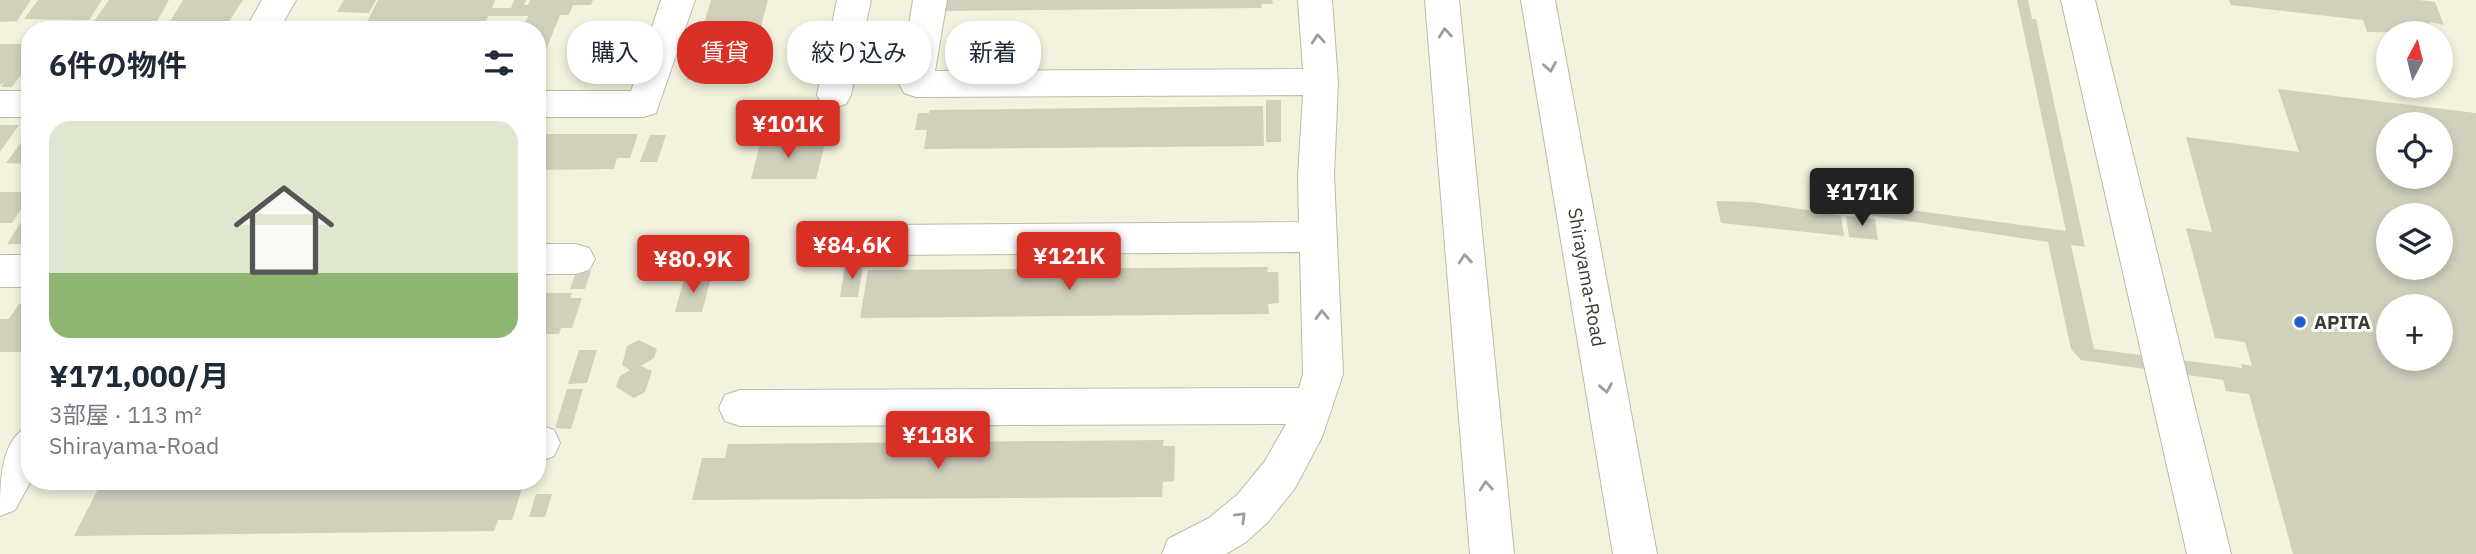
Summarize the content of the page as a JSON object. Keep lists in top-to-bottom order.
{
  "streets": {
    "street": ["Shirayama-Road"]
  },
  "places": ["APITA"],
  "north": "top",
  "page": {
    "map_buttons": "+",
    "chip": [
      "購入",
      "賃貸",
      "絞り込み",
      "新着"
    ],
    "heading": "6件の物件",
    "price": [
      "¥101K",
      "¥171K",
      "¥84.6K",
      "¥121K",
      "¥80.9K",
      "¥118K"
    ],
    "list": [
      {
        "name": "¥171,000/月",
        "note": "3部屋 · 113 m² · Shirayama-Road"
      }
    ]
  }
}
